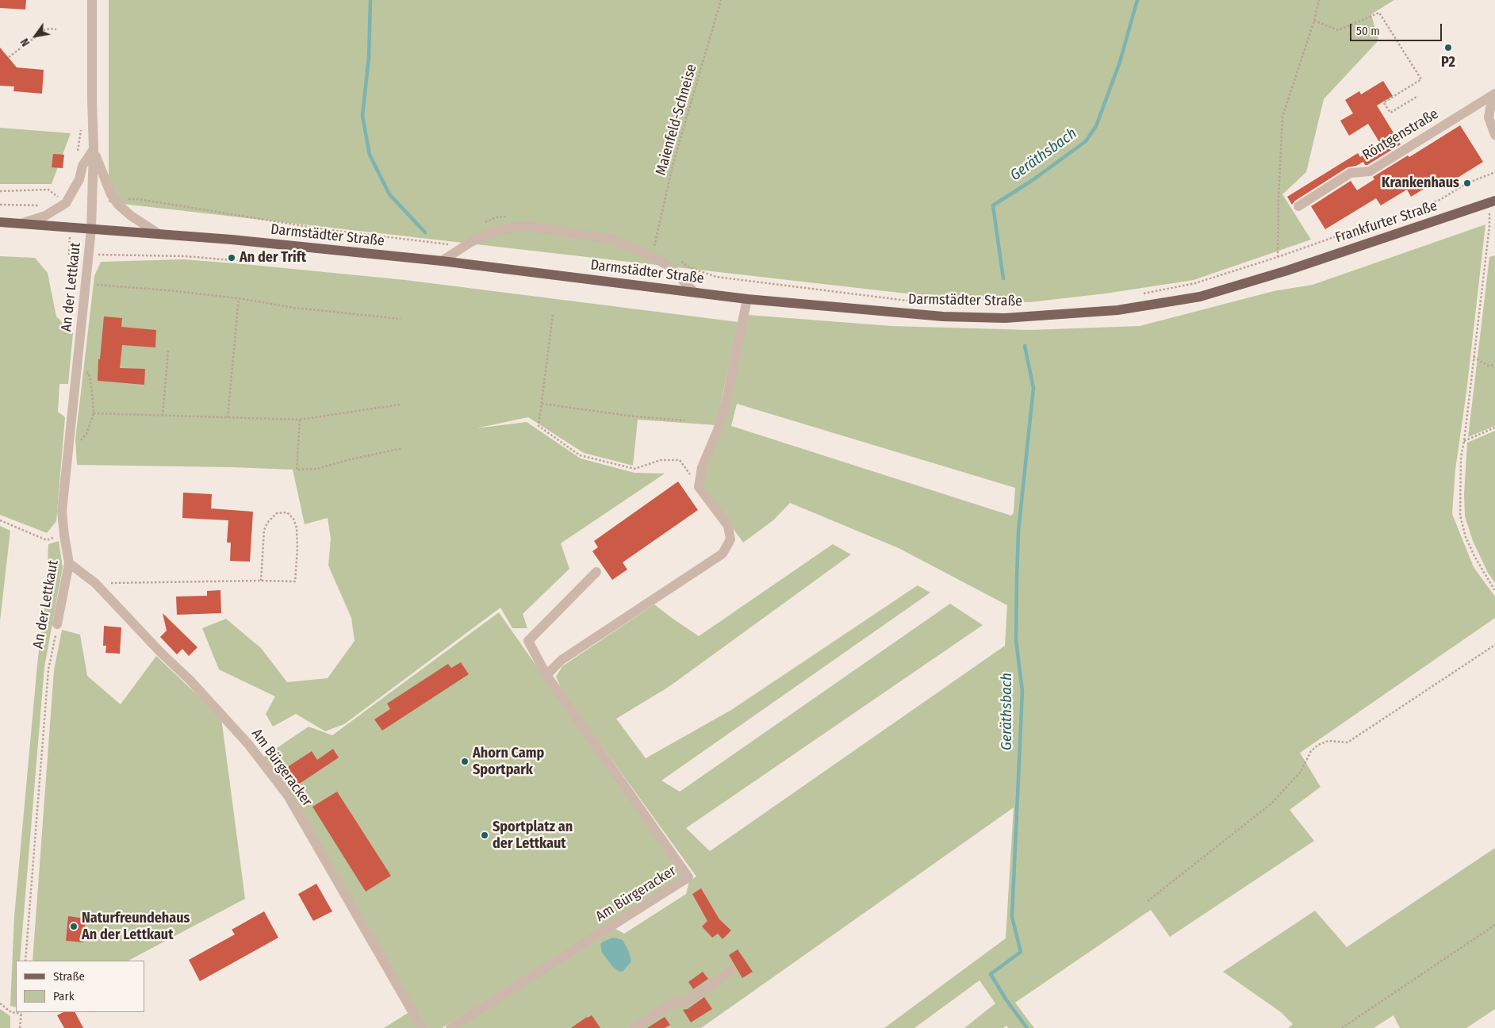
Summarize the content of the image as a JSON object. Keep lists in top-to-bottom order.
{
  "streets": {
    "main road": ["Frankfurter Straße", "Darmstädter Straße"],
    "street": ["Röntgenstraße", "An der Lettkaut", "Am Bürgeracker"],
    "path": ["Maienfeld-Schneise"]
  },
  "crossings": [
    ["Frankfurter Straße", "Darmstädter Straße"],
    ["Darmstädter Straße", "An der Lettkaut"],
    ["An der Lettkaut", "Am Bürgeracker"]
  ],
  "water": ["Geräthsbach"],
  "places": [
    "P2",
    "Krankenhaus",
    "An der Trift",
    "Ahorn Camp Sportpark",
    "Sportplatz an der Lettkaut",
    "Naturfreundehaus An der Lettkaut"
  ],
  "legend": ["Straße", "Park"],
  "scale_bar": "50 m",
  "north": "bottom left"
}
